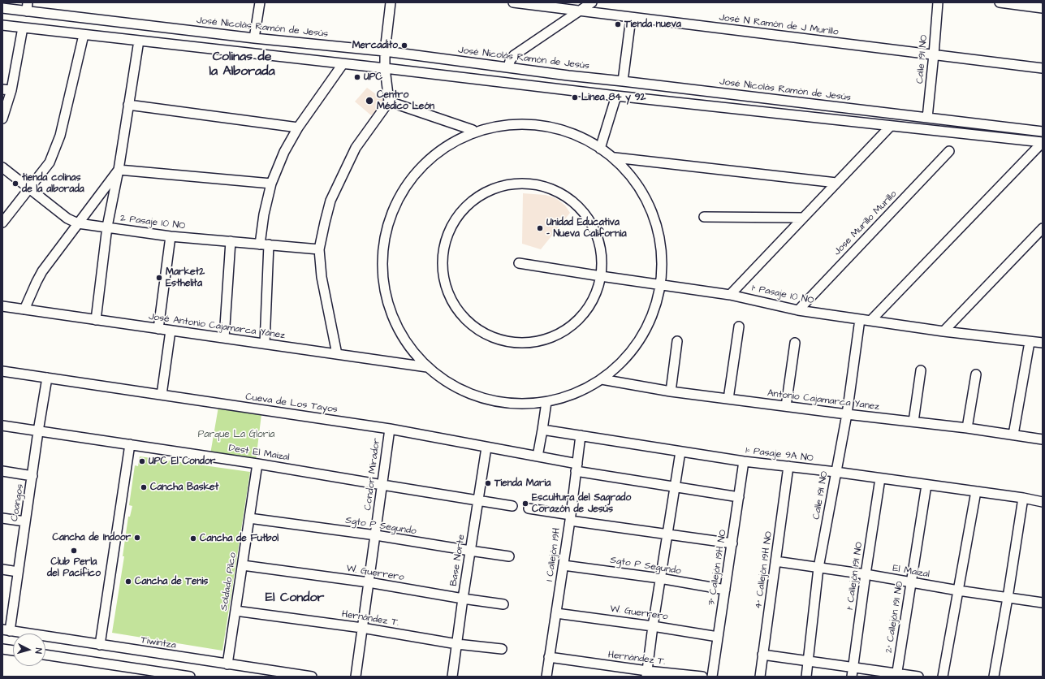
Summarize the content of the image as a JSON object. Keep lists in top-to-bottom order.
{
  "streets": {
    "street": [
      "José N Ramón de J Murillo",
      "José Nicolás Ramón de Jesús",
      "Calle 19I NO",
      "2 Pasaje 10 NO",
      "Jose Murillo Murillo",
      "1° Pasaje 10 NO",
      "José Antonio Cajamarca Yánez",
      "Antonio Cajamarca Yanez",
      "Cueva de Los Tayos",
      "Dest El Maizal",
      "1º Pasaje 9A NO",
      "Condor Mirador",
      "Coangos",
      "Sgto P Segundo",
      "1 Callejón 19H",
      "Base Norte",
      "3° Callejón 19H NO",
      "4° Callejón 19H NO",
      "El Maizal",
      "W. Guerrero",
      "1° Callejón 19I NO",
      "Soldado Pilco",
      "2° Callejón 19I NO",
      "Hernández T.",
      "Tiwintza"
    ]
  },
  "crossings": [
    ["José N Ramón de J Murillo", "Calle 19I NO"],
    ["José Nicolás Ramón de Jesús", "Calle 19I NO"],
    ["Calle 19I NO", "1° Pasaje 10 NO"],
    ["Calle 19I NO", "Antonio Cajamarca Yanez"],
    ["Calle 19I NO", "1º Pasaje 9A NO"],
    ["Calle 19I NO", "El Maizal"],
    ["Jose Murillo Murillo", "1° Pasaje 10 NO"],
    ["Cueva de Los Tayos", "Condor Mirador"],
    ["Cueva de Los Tayos", "Coangos"],
    ["Cueva de Los Tayos", "1 Callejón 19H"],
    ["Cueva de Los Tayos", "Base Norte"],
    ["Cueva de Los Tayos", "3° Callejón 19H NO"],
    ["Dest El Maizal", "Condor Mirador"],
    ["Dest El Maizal", "Coangos"],
    ["Dest El Maizal", "Base Norte"],
    ["Dest El Maizal", "Soldado Pilco"],
    ["1º Pasaje 9A NO", "1 Callejón 19H"],
    ["1º Pasaje 9A NO", "3° Callejón 19H NO"],
    ["1º Pasaje 9A NO", "4° Callejón 19H NO"],
    ["1º Pasaje 9A NO", "1° Callejón 19I NO"],
    ["1º Pasaje 9A NO", "2° Callejón 19I NO"],
    ["Condor Mirador", "Sgto P Segundo"],
    ["Condor Mirador", "W. Guerrero"],
    ["Condor Mirador", "Hernández T."],
    ["Coangos", "Tiwintza"],
    ["Sgto P Segundo", "1 Callejón 19H"],
    ["Sgto P Segundo", "Base Norte"],
    ["Sgto P Segundo", "3° Callejón 19H NO"],
    ["Sgto P Segundo", "Soldado Pilco"],
    ["1 Callejón 19H", "W. Guerrero"],
    ["1 Callejón 19H", "Hernández T."],
    ["Base Norte", "W. Guerrero"],
    ["Base Norte", "Hernández T."],
    ["3° Callejón 19H NO", "W. Guerrero"],
    ["4° Callejón 19H NO", "El Maizal"],
    ["El Maizal", "1° Callejón 19I NO"],
    ["El Maizal", "2° Callejón 19I NO"],
    ["W. Guerrero", "Soldado Pilco"],
    ["Soldado Pilco", "Hernández T."],
    ["Soldado Pilco", "Tiwintza"]
  ],
  "districts": ["Colinas de la Alborada", "El Condor"],
  "parks": ["Parque La Gloria"],
  "places": [
    "Tienda nueva",
    "Mercadito",
    "UPC",
    "Linea 84 y 92",
    "Centro Médico León",
    "tienda colinas de la alborada",
    "Unidad Educativa - Nueva California",
    "Market2 Esthelita",
    "UPC El Condor",
    "Tienda Maria",
    "Cancha Basket",
    "Escultura del Sagrado Corazón de Jesús",
    "Cancha de Indoor",
    "Cancha de Futbol",
    "Club Perla del Pacífico",
    "Cancha de Tenis"
  ],
  "north": "right"
}
